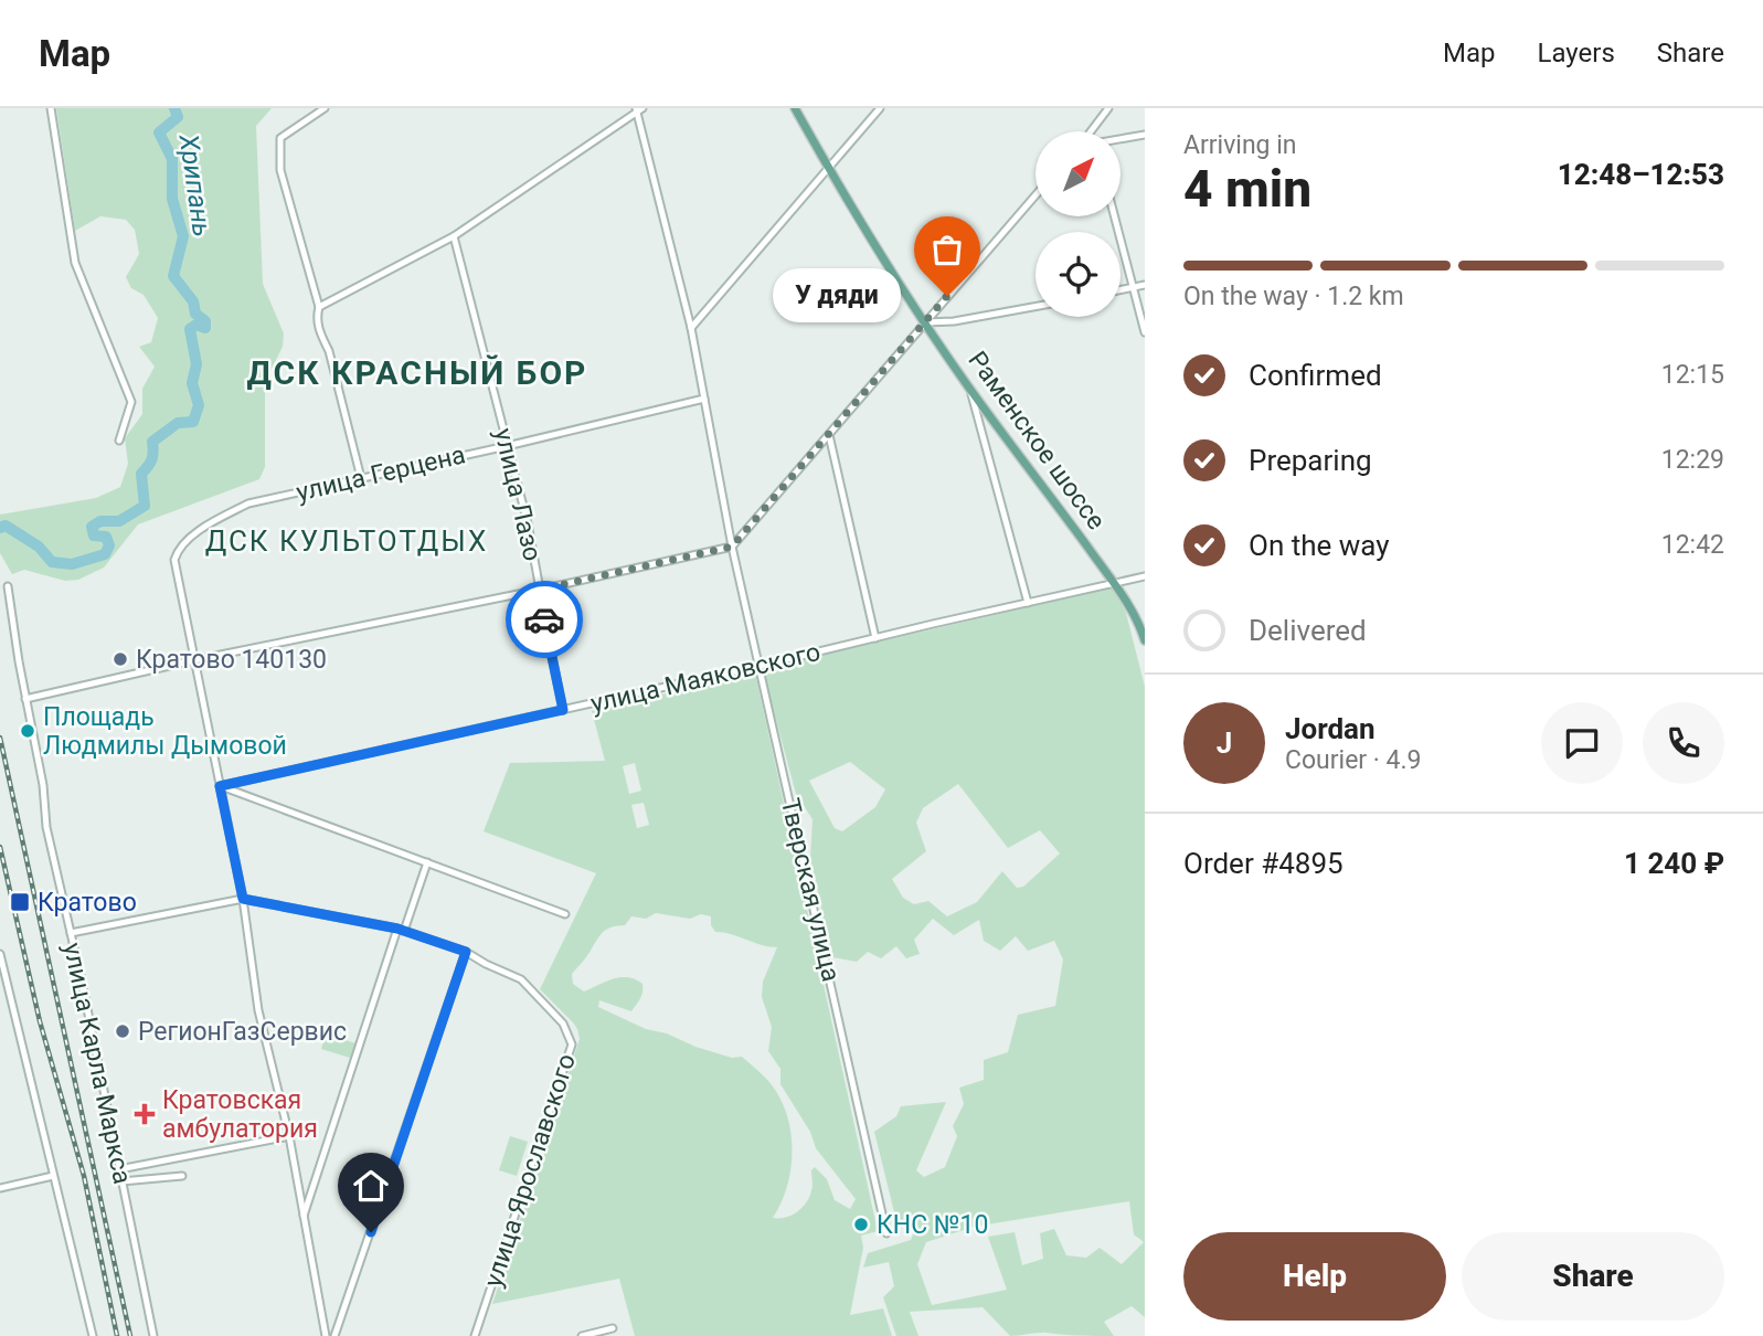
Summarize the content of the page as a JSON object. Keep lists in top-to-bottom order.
{
  "streets": {
    "main road": ["Раменское шоссе"],
    "street": [
      "улица Герцена",
      "улица Лазо",
      "улица Маяковского",
      "Тверская улица",
      "улица Карла Маркса",
      "улица Ярославского"
    ]
  },
  "crossings": [
    ["Раменское шоссе", "улица Маяковского"],
    ["улица Герцена", "улица Лазо"],
    ["улица Герцена", "Тверская улица"],
    ["улица Лазо", "улица Маяковского"],
    ["улица Маяковского", "Тверская улица"],
    ["улица Карла Маркса", "улица Ярославского"]
  ],
  "districts": ["ДСК КРАСНЫЙ БОР", "ДСК КУЛЬТОТДЫХ"],
  "water": ["Хрипань"],
  "places": {
    "other": [
      "У дяди",
      "Кратово 140130",
      "Площадь Людмилы Дымовой",
      "РегионГазСервис",
      "КНС №10"
    ],
    "transit": ["Кратово"],
    "health": ["Кратовская амбулатория"]
  },
  "north": "top right",
  "page": {
    "header": "Map",
    "nav": ["Map", "Layers", "Share"],
    "heading": ["4 min", "Arriving in", "12:48–12:53"],
    "panel": [
      "Jordan",
      "Courier · 4.9",
      "Order #4895",
      "1 240 ₽"
    ],
    "bar": "On the way · 1.2 km",
    "bubble": "У дяди",
    "list": [
      ["Confirmed", "12:15"],
      ["Preparing", "12:29"],
      ["On the way", "12:42"],
      "Delivered"
    ],
    "round": "J",
    "buttons": ["Help", "Share"]
  }
}
